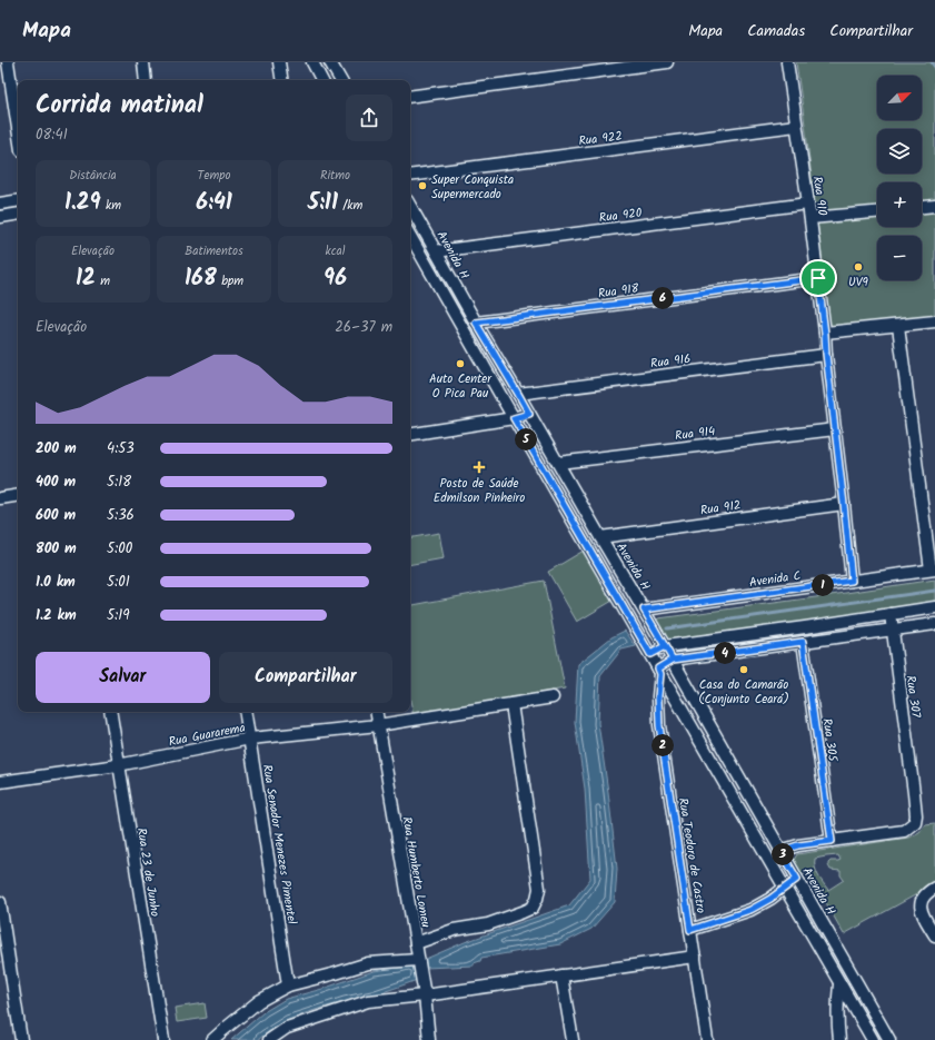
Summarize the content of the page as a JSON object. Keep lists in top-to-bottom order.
{
  "streets": {
    "street": [
      "Rua 922",
      "Rua 910",
      "Rua 920",
      "Avenida H",
      "Rua 918",
      "Rua 916",
      "Rua 914",
      "Rua 912",
      "Avenida C",
      "Rua 307",
      "Rua Guararema",
      "Rua 305",
      "Rua Senador Menezes Pimentel",
      "Rua Teodoro de Castro",
      "Rua 23 de Junho",
      "Rua Humberto Lomeu"
    ]
  },
  "crossings": [
    ["Rua 922", "Rua 910"],
    ["Rua 910", "Rua 920"],
    ["Rua 910", "Rua 918"],
    ["Rua 910", "Rua 916"],
    ["Rua 910", "Rua 914"],
    ["Rua 910", "Rua 912"],
    ["Rua 910", "Avenida C"],
    ["Rua 920", "Avenida H"],
    ["Avenida H", "Rua 918"],
    ["Avenida H", "Rua 916"],
    ["Avenida H", "Rua 914"],
    ["Avenida H", "Rua 912"],
    ["Avenida H", "Avenida C"],
    ["Rua 307", "Rua 305"],
    ["Rua Guararema", "Rua Senador Menezes Pimentel"],
    ["Rua Guararema", "Rua 23 de Junho"],
    ["Rua Guararema", "Rua Humberto Lomeu"]
  ],
  "places": {
    "other": [
      "Super Conquista Supermercado",
      "UV9",
      "Auto Center O Pica Pau",
      "Casa do Camarão (Conjunto Ceará)"
    ],
    "health": ["Posto de Saúde Edmilson Pinheiro"]
  },
  "north": "top right",
  "page": {
    "header": "Mapa",
    "nav": ["Mapa", "Camadas", "Compartilhar"],
    "map_buttons": ["+", "−"],
    "heading": ["Corrida matinal", "08:41"],
    "stats": [
      ["Distância", "1.29 km"],
      ["Tempo", "6:41"],
      ["Ritmo", "5:11 /km"],
      ["Elevação", "12 m"],
      ["Batimentos", "168 bpm"],
      ["kcal", "96"]
    ],
    "pins": [
      "6",
      "5",
      "1",
      "4",
      "2",
      "3"
    ],
    "chart": ["Elevação", "26–37 m"],
    "list": [
      {
        "name": "200 m",
        "note": "4:53"
      },
      {
        "name": "400 m",
        "note": "5:18"
      },
      {
        "name": "600 m",
        "note": "5:36"
      },
      {
        "name": "800 m",
        "note": "5:00"
      },
      {
        "name": "1.0 km",
        "note": "5:01"
      },
      {
        "name": "1.2 km",
        "note": "5:19"
      }
    ],
    "buttons": ["Salvar", "Compartilhar"]
  }
}
